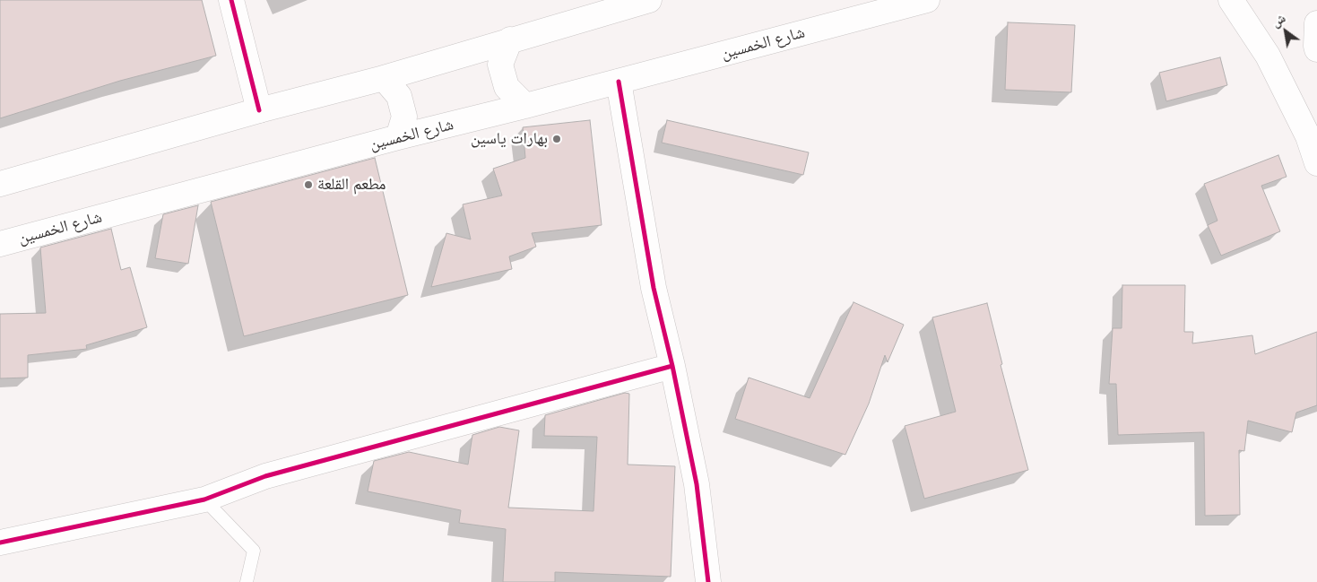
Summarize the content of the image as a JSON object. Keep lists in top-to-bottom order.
{
  "streets": {
    "main road": ["شارع الخمسين"]
  },
  "places": ["بهارات ياسين", "مطعم القلعة"],
  "north": "top left"
}
